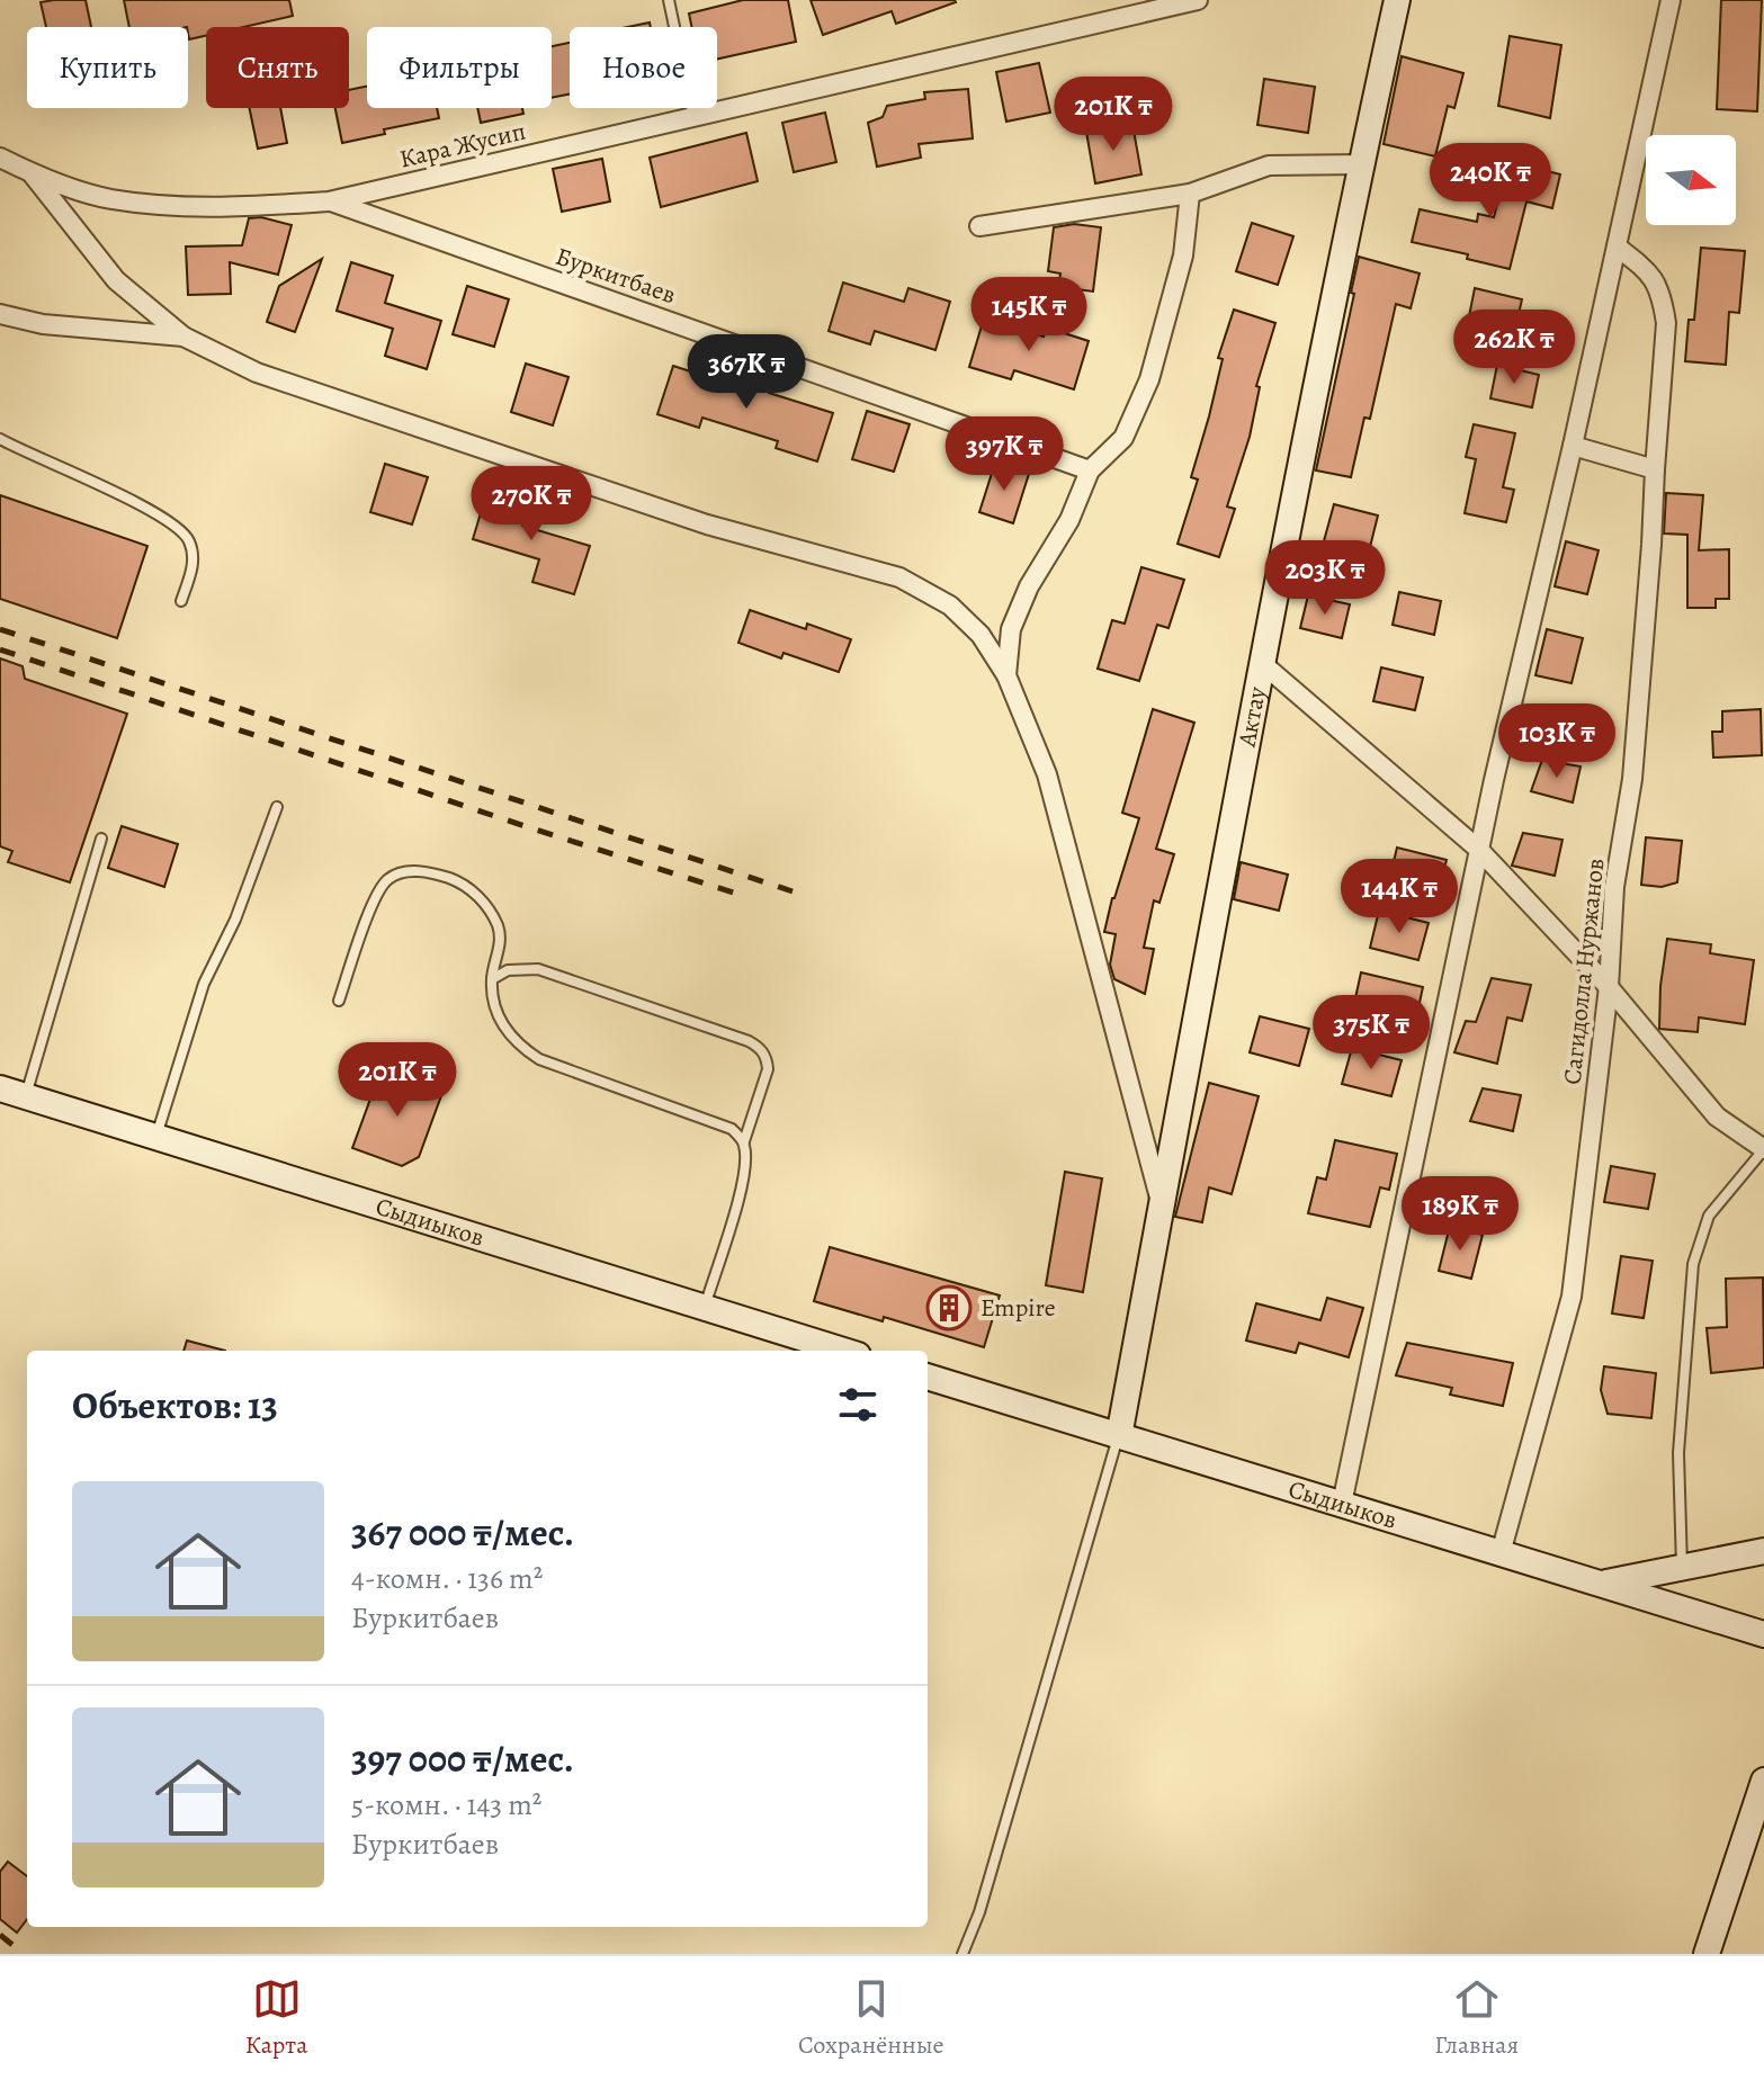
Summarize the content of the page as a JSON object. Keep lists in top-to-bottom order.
{
  "streets": {
    "street": [
      "Кара Жусип",
      "Буркитбаев",
      "Актау",
      "Сагидолла Нуржанов",
      "Сыдиыков"
    ]
  },
  "crossings": [
    ["Кара Жусип", "Буркитбаев"],
    ["Актау", "Сыдиыков"],
    ["Сагидолла Нуржанов", "Сыдиыков"]
  ],
  "places": {
    "building": ["Empire"]
  },
  "north": "right",
  "page": {
    "chip": [
      "Купить",
      "Снять",
      "Фильтры",
      "Новое"
    ],
    "price": [
      "201K ₸",
      "240K ₸",
      "145K ₸",
      "262K ₸",
      "367K ₸",
      "397K ₸",
      "270K ₸",
      "203K ₸",
      "103K ₸",
      "144K ₸",
      "375K ₸",
      "201K ₸",
      "189K ₸"
    ],
    "heading": "Объектов: 13",
    "list": [
      {
        "name": "367 000 ₸/мес.",
        "note": "4-комн. · 136 m² · Буркитбаев"
      },
      {
        "name": "397 000 ₸/мес.",
        "note": "5-комн. · 143 m² · Буркитбаев"
      }
    ],
    "tabs": ["Карта", "Сохранённые", "Главная"]
  }
}
